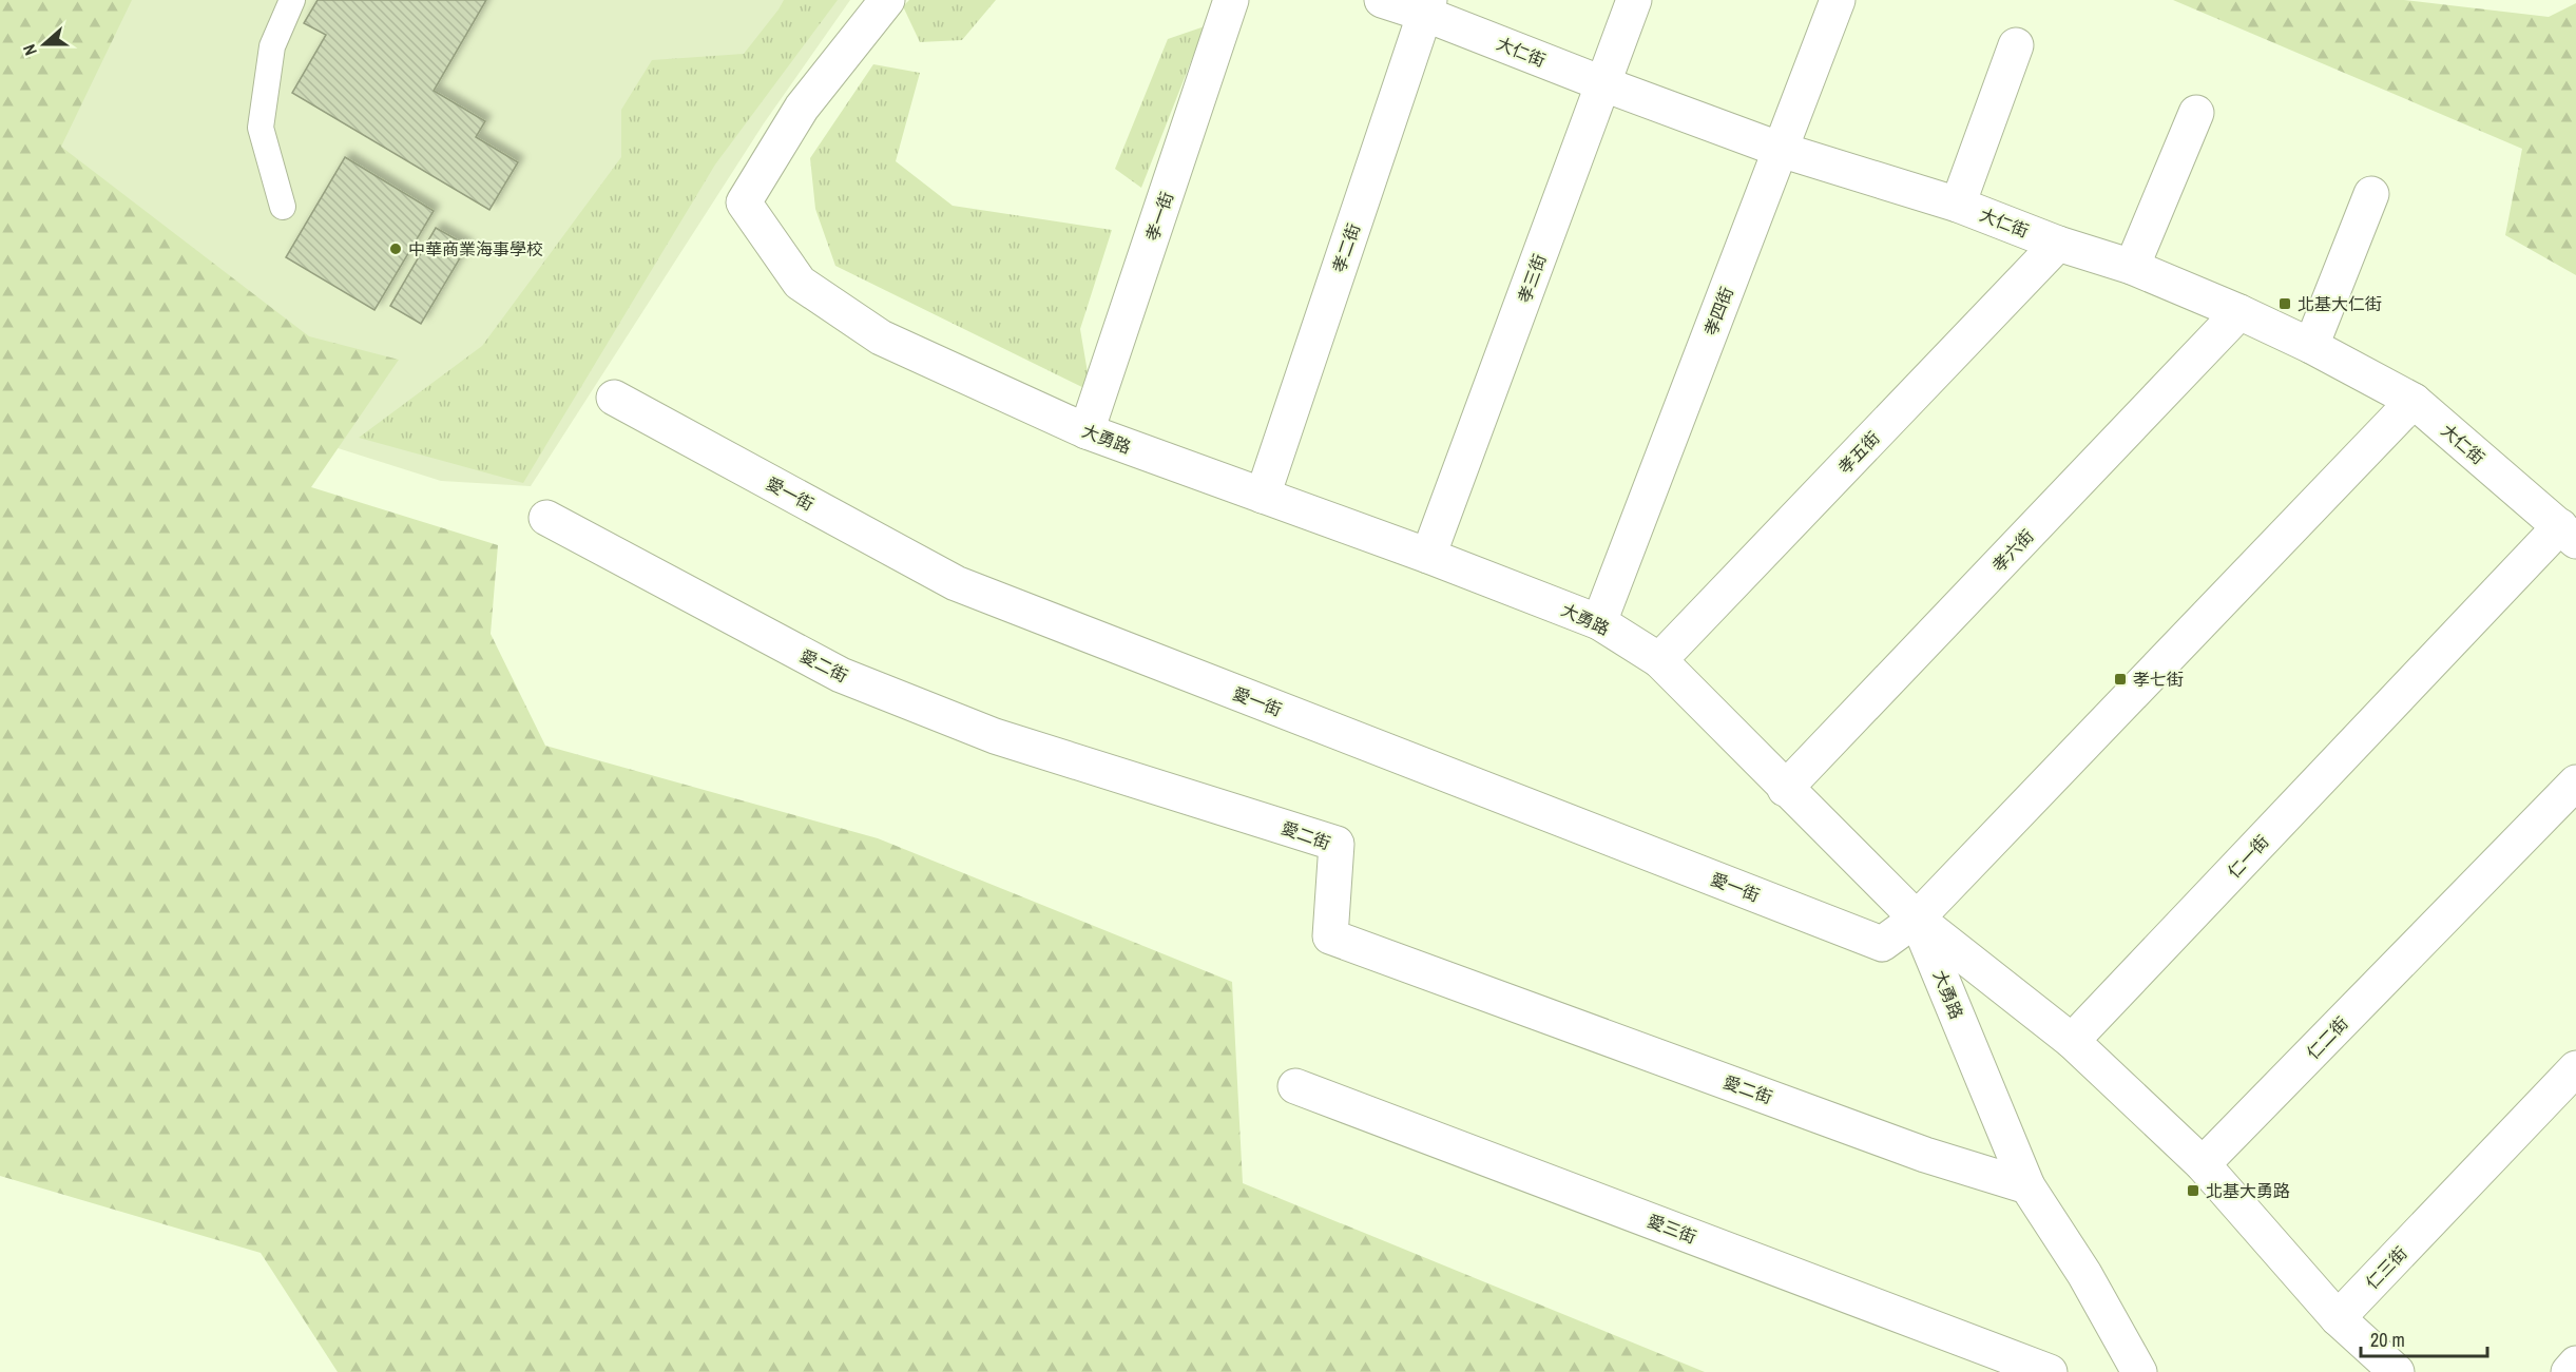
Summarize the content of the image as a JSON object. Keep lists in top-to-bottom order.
{
  "streets": {
    "street": [
      "大仁街",
      "孝一街",
      "孝二街",
      "孝三街",
      "孝四街",
      "大勇路",
      "孝五街",
      "愛一街",
      "孝六街",
      "愛二街",
      "仁一街",
      "仁二街",
      "愛三街",
      "仁三街"
    ]
  },
  "crossings": [
    ["大仁街", "孝二街"],
    ["大仁街", "孝三街"],
    ["大仁街", "孝四街"],
    ["大仁街", "孝五街"],
    ["大仁街", "孝六街"],
    ["大仁街", "仁一街"],
    ["孝一街", "大勇路"],
    ["孝二街", "大勇路"],
    ["孝三街", "大勇路"],
    ["孝四街", "大勇路"],
    ["大勇路", "孝五街"],
    ["大勇路", "愛一街"],
    ["大勇路", "孝六街"],
    ["大勇路", "愛二街"]
  ],
  "places": {
    "other": ["中華商業海事學校"],
    "transit": ["北基大仁街", "孝七街", "北基大勇路"]
  },
  "scale_bar": "20 m",
  "north": "left"
}
